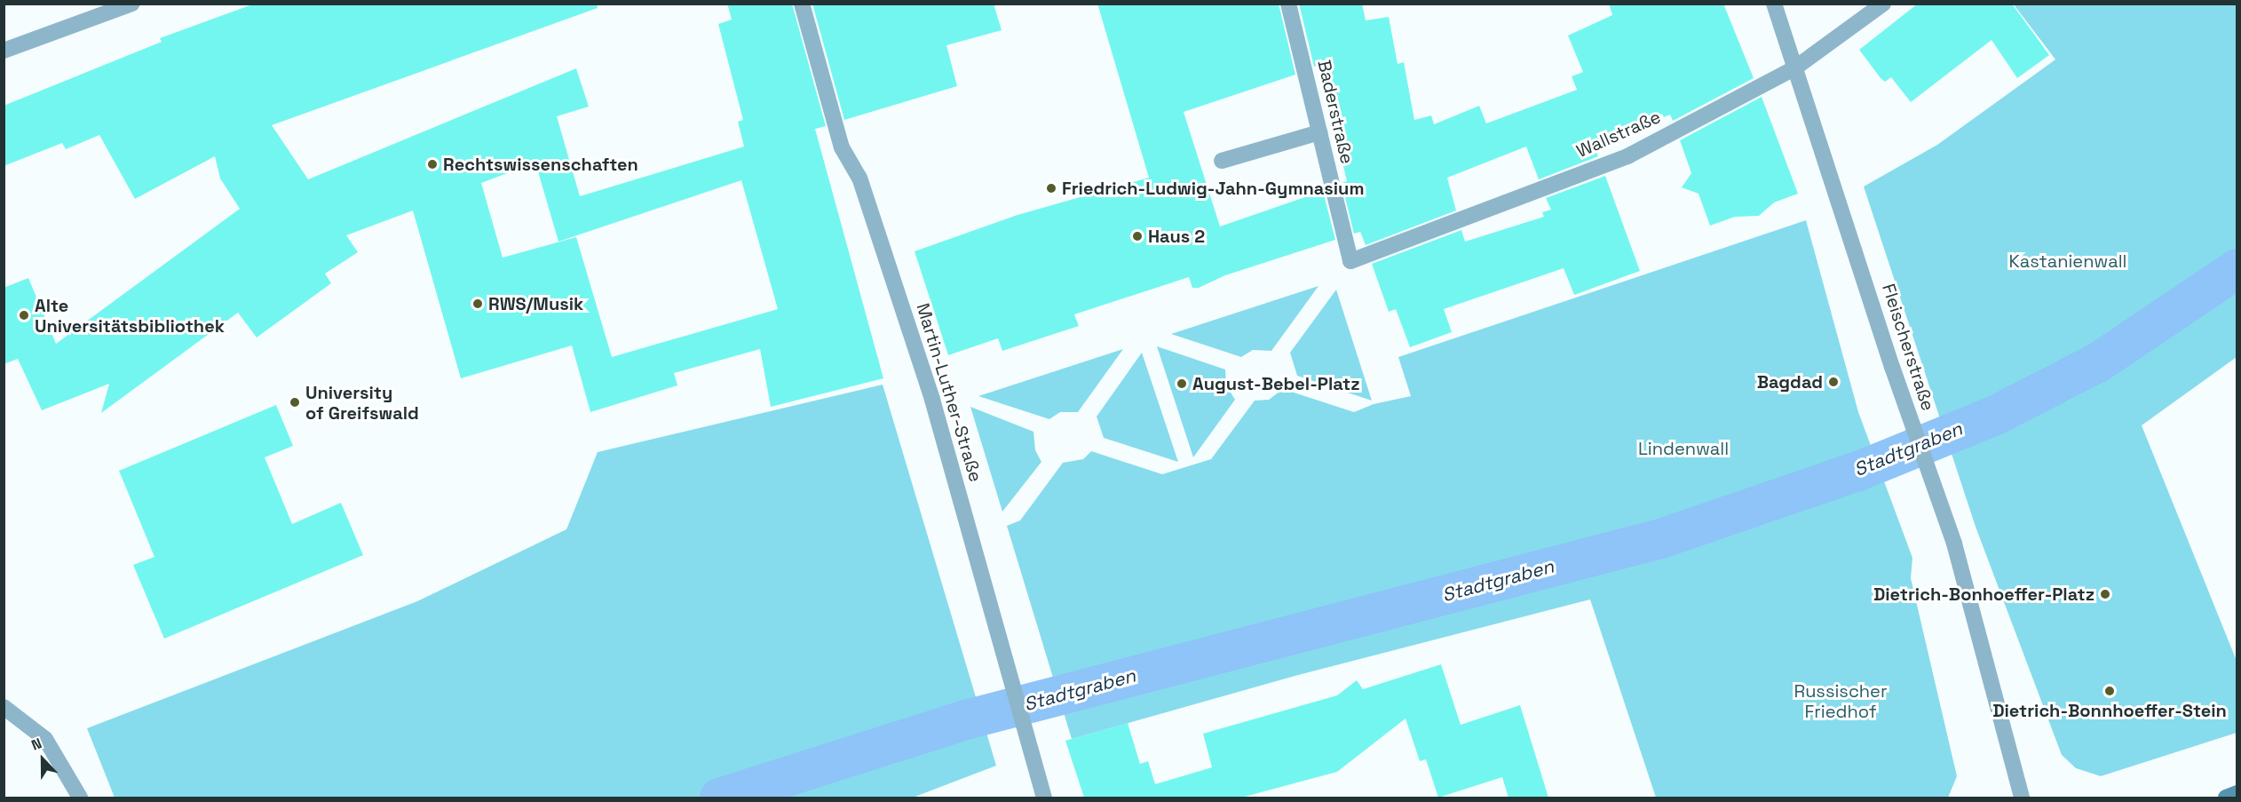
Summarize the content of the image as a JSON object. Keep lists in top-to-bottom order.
{
  "streets": {
    "street": [
      "Baderstraße",
      "Wallstraße",
      "Fleischerstraße",
      "Martin-Luther-Straße"
    ]
  },
  "crossings": [
    ["Baderstraße", "Wallstraße"],
    ["Wallstraße", "Fleischerstraße"]
  ],
  "water": ["Stadtgraben"],
  "parks": ["Kastanienwall", "Lindenwall", "Russischer Friedhof"],
  "places": [
    "Rechtswissenschaften",
    "Friedrich-Ludwig-Jahn-Gymnasium",
    "Haus 2",
    "RWS/Musik",
    "Alte Universitätsbibliothek",
    "Bagdad",
    "August-Bebel-Platz",
    "University of Greifswald",
    "Dietrich-Bonhoeffer-Platz",
    "Dietrich-Bonnhoeffer-Stein"
  ],
  "north": "top"
}
